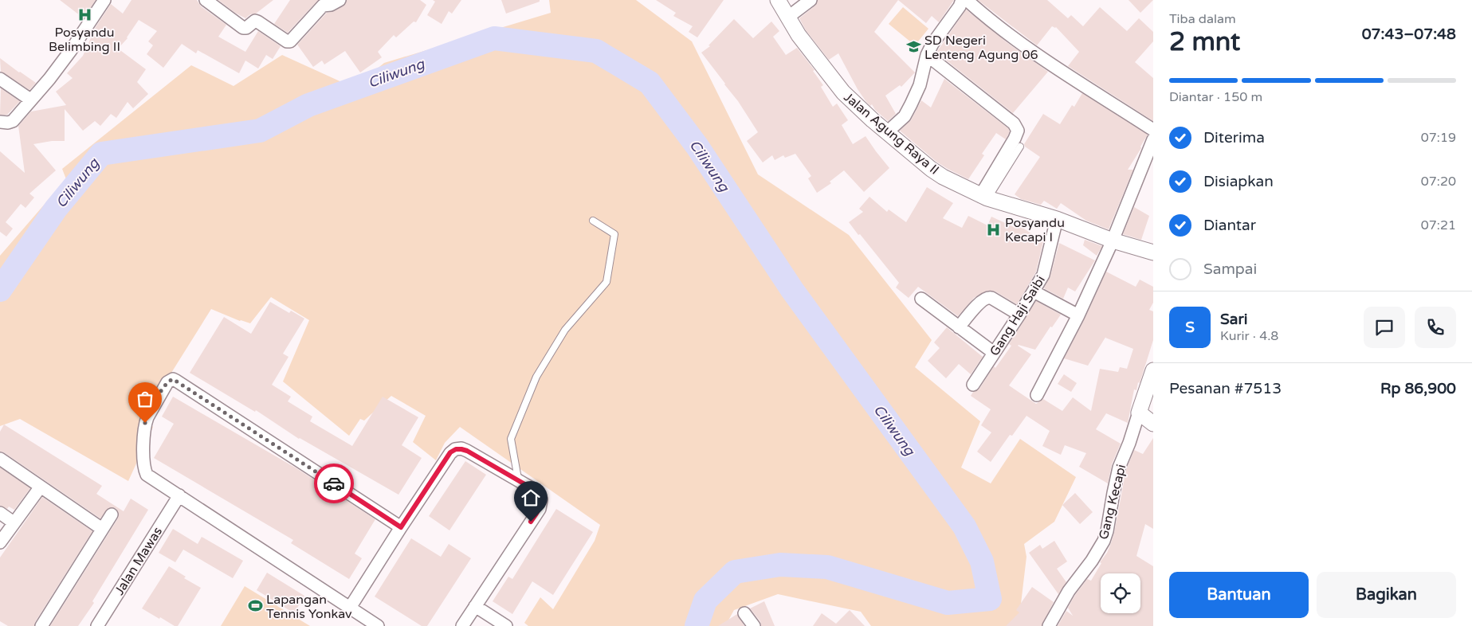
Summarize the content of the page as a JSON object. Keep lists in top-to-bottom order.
{
  "streets": {
    "street": [
      "Jalan Agung Raya II",
      "Gang Haji Saibi",
      "Gang Kecapi",
      "Jalan Mawas"
    ]
  },
  "crossings": [
    ["Jalan Agung Raya II", "Gang Haji Saibi"]
  ],
  "water": ["Ciliwung"],
  "places": {
    "hospital": ["Posyandu Belimbing II", "Posyandu Kecapi I"],
    "school or university": ["SD Negeri Lenteng Agung 06"],
    "sports": ["Lapangan Tennis Yonkav"]
  },
  "page": {
    "heading": ["2 mnt", "Tiba dalam", "07:43–07:48"],
    "panel": [
      "Sari",
      "Kurir · 4.8",
      "Pesanan #7513",
      "Rp 86,900"
    ],
    "bar": "Diantar · 150 m",
    "list": [
      ["Diterima", "07:19"],
      ["Disiapkan", "07:20"],
      ["Diantar", "07:21"],
      "Sampai"
    ],
    "round": "S",
    "buttons": ["Bantuan", "Bagikan"]
  }
}
